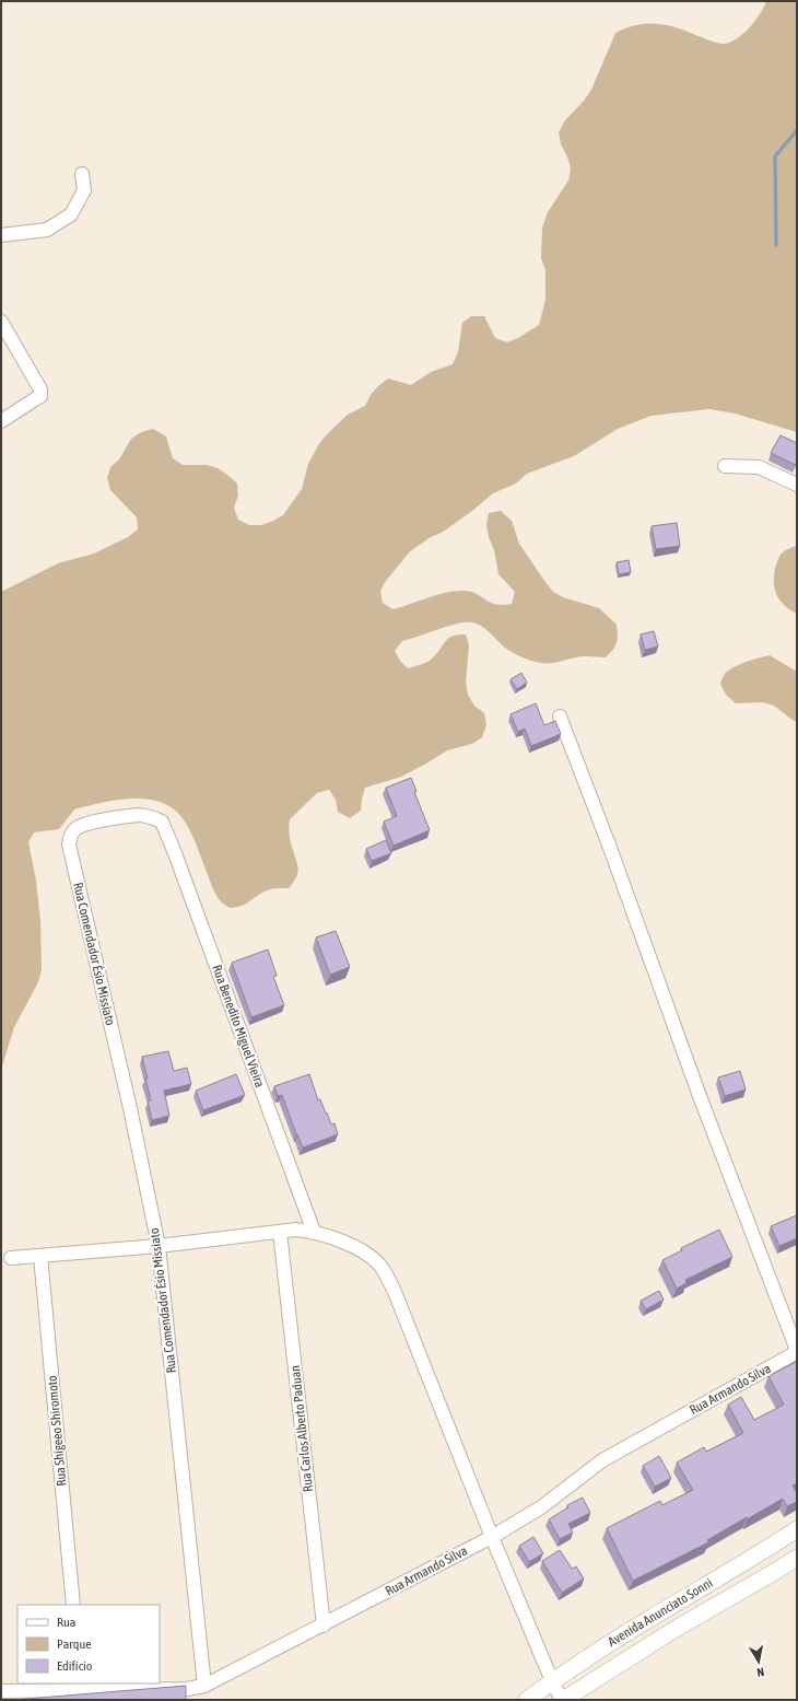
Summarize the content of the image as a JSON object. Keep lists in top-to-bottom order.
{
  "streets": {
    "street": [
      "Rua Comendador Ésio Missiato",
      "Rua Benedito Miguel Vieira",
      "Rua Armando Silva",
      "Rua Carlos Alberto Paduan",
      "Rua Shigeeo Shiromoto",
      "Avenida Anunciato Sonni"
    ]
  },
  "crossings": [
    ["Rua Comendador Ésio Missiato", "Rua Benedito Miguel Vieira"],
    ["Rua Comendador Ésio Missiato", "Rua Armando Silva"],
    ["Rua Armando Silva", "Rua Carlos Alberto Paduan"]
  ],
  "legend": ["Rua", "Parque", "Edifício"],
  "north": "bottom"
}
